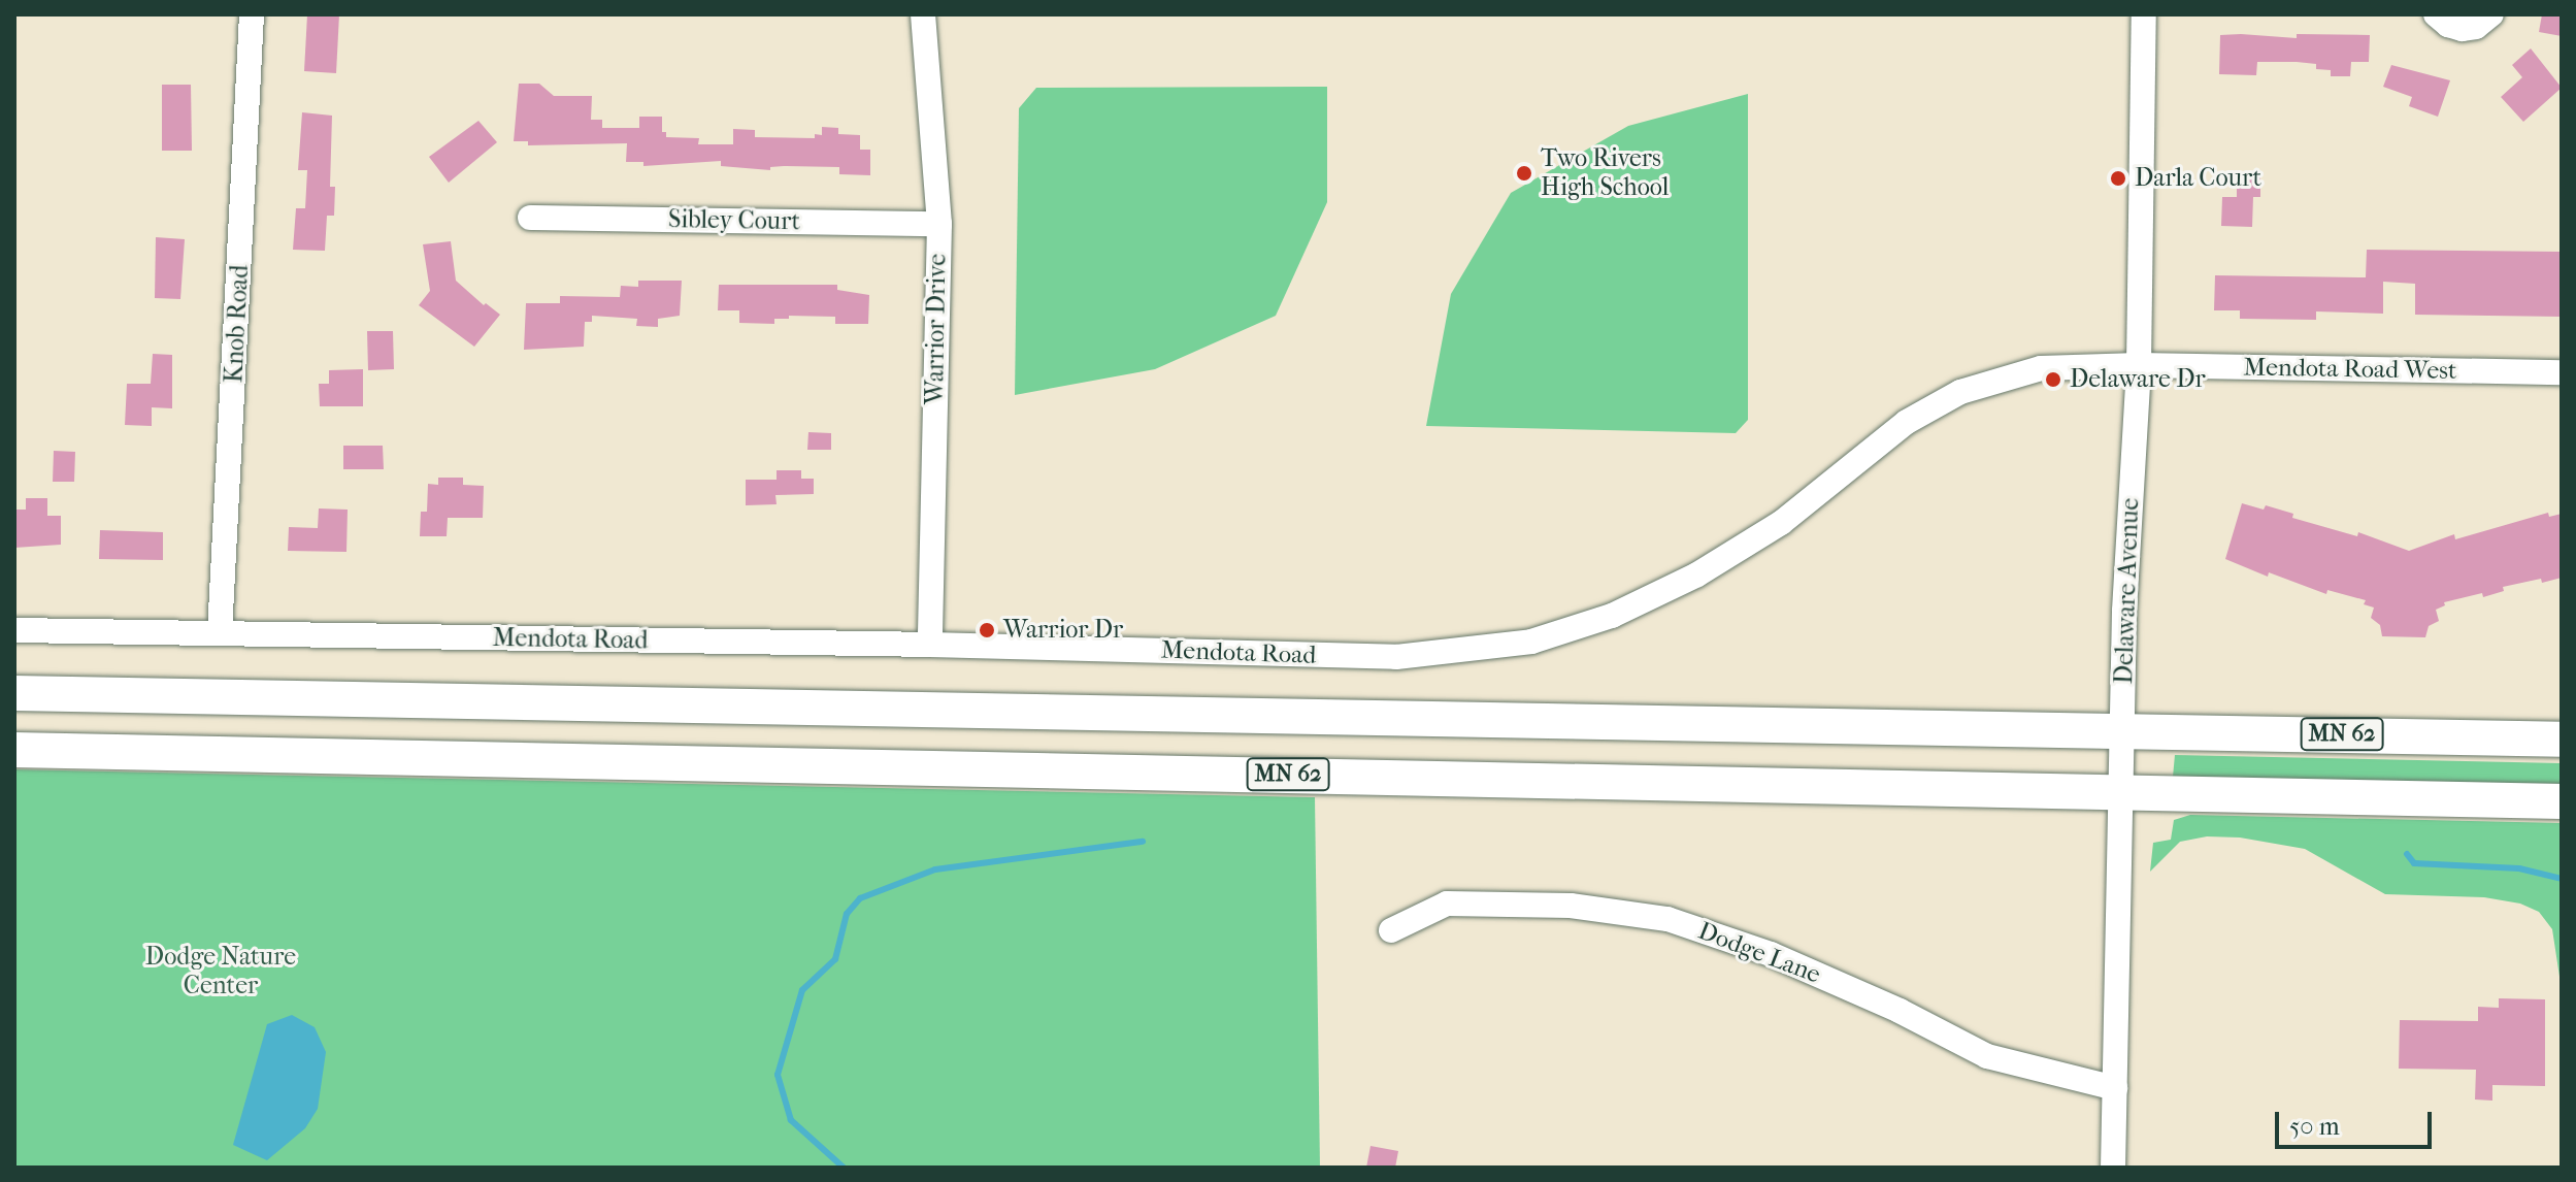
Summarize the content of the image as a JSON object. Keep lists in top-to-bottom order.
{
  "streets": {
    "highway": ["MN 62"],
    "street": [
      "Sibley Court",
      "Knob Road",
      "Warrior Drive",
      "Mendota Road West",
      "Delaware Avenue",
      "Mendota Road",
      "Dodge Lane"
    ]
  },
  "crossings": [
    ["Sibley Court", "Warrior Drive"],
    ["Knob Road", "Mendota Road"],
    ["Warrior Drive", "Mendota Road"],
    ["Mendota Road West", "Delaware Avenue"],
    ["Mendota Road West", "Mendota Road"],
    ["Delaware Avenue", "Mendota Road"],
    ["Delaware Avenue", "MN 62"],
    ["Delaware Avenue", "Dodge Lane"]
  ],
  "parks": ["Dodge Nature Center"],
  "places": [
    "Two Rivers High School",
    "Darla Court",
    "Delaware Dr",
    "Warrior Dr"
  ],
  "scale_bar": "50 m"
}
